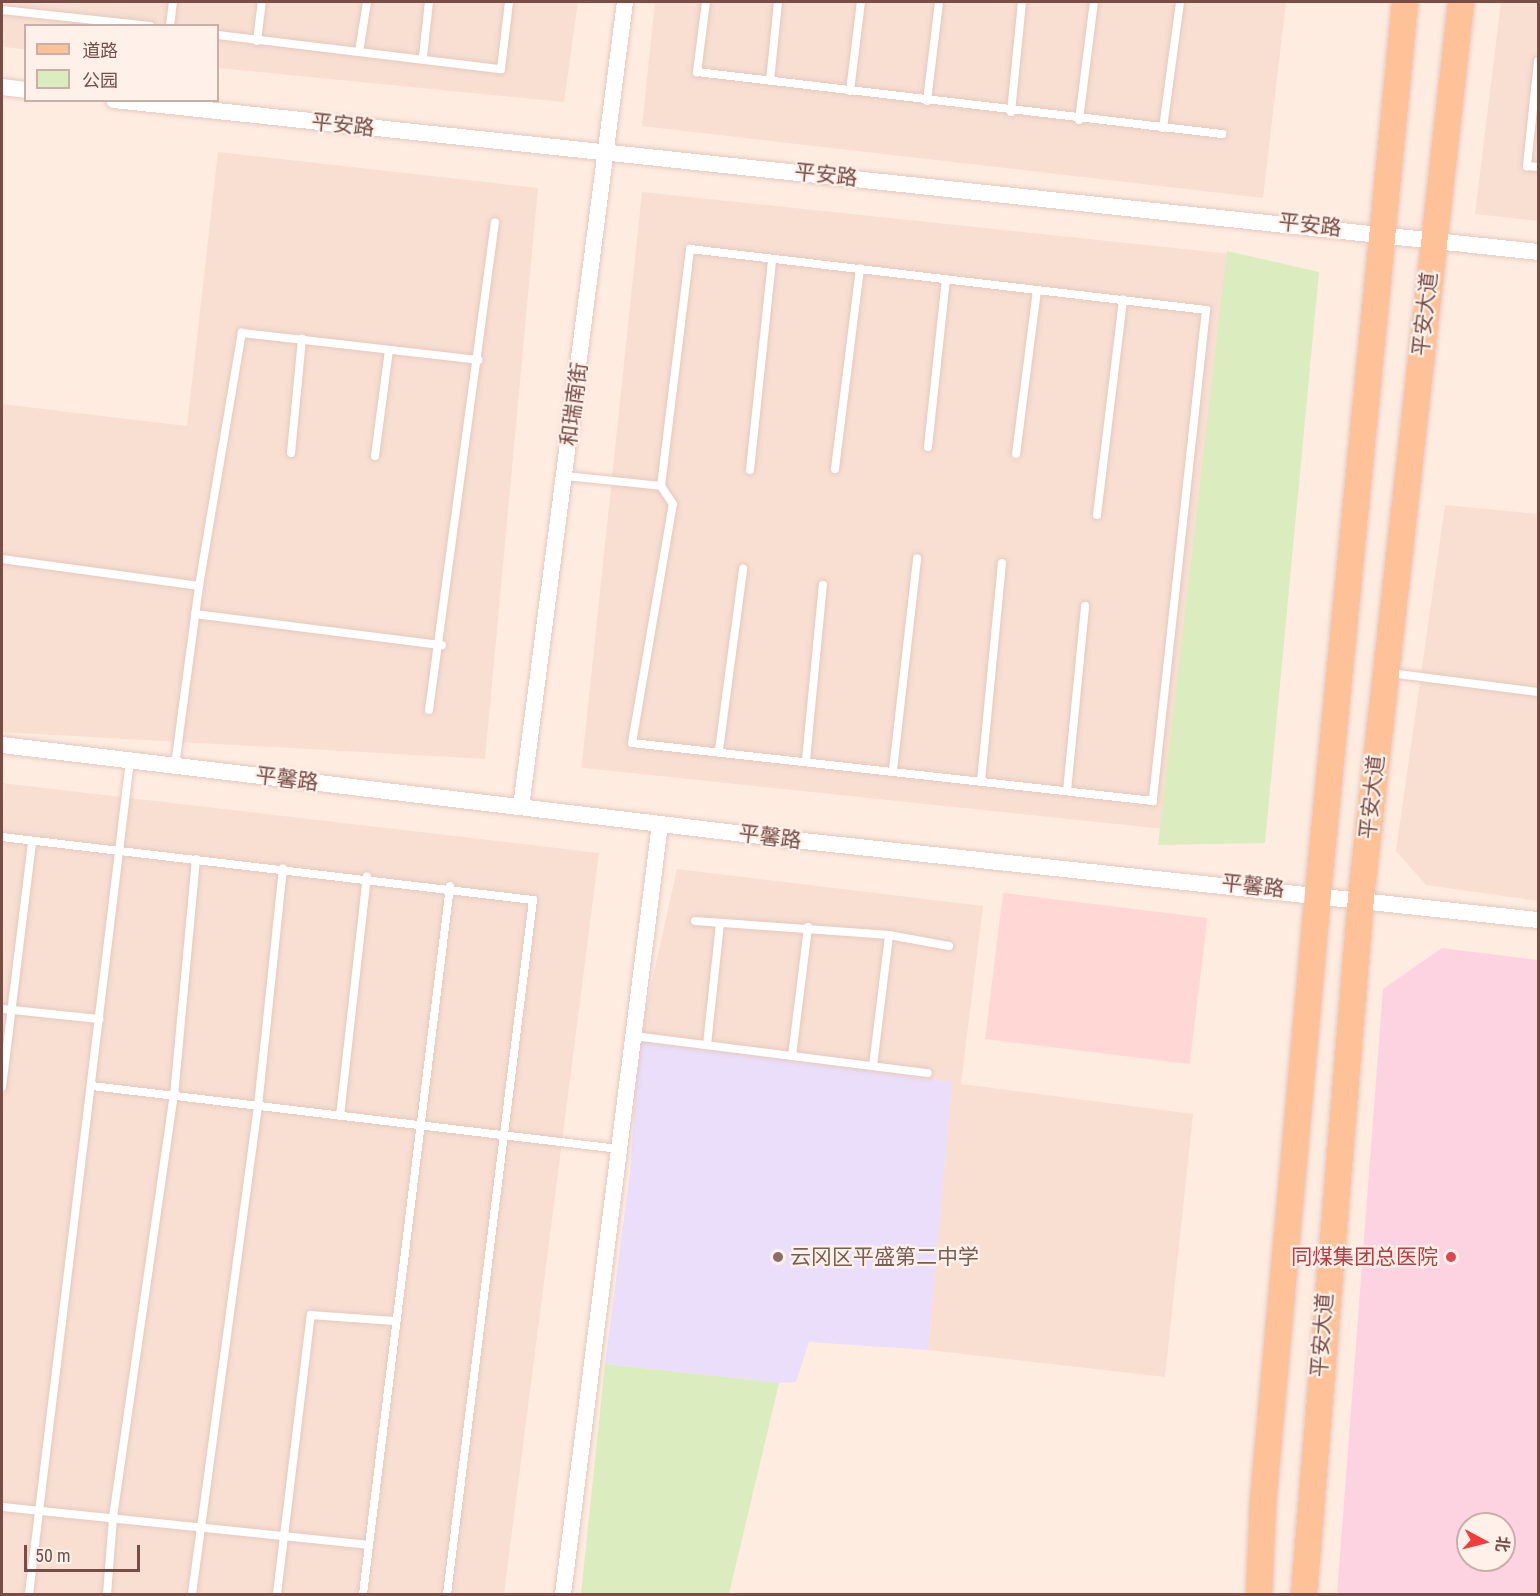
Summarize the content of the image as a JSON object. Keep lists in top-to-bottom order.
{
  "streets": {
    "main road": ["平安大道"],
    "street": ["平安路", "和瑞南街", "平馨路"]
  },
  "crossings": [
    ["平安路", "平安大道"],
    ["平安路", "和瑞南街"],
    ["平安大道", "平馨路"],
    ["和瑞南街", "平馨路"]
  ],
  "places": ["云冈区平盛第二中学", "同煤集团总医院"],
  "legend": ["道路", "公园"],
  "scale_bar": "50 m",
  "north": "right"
}
